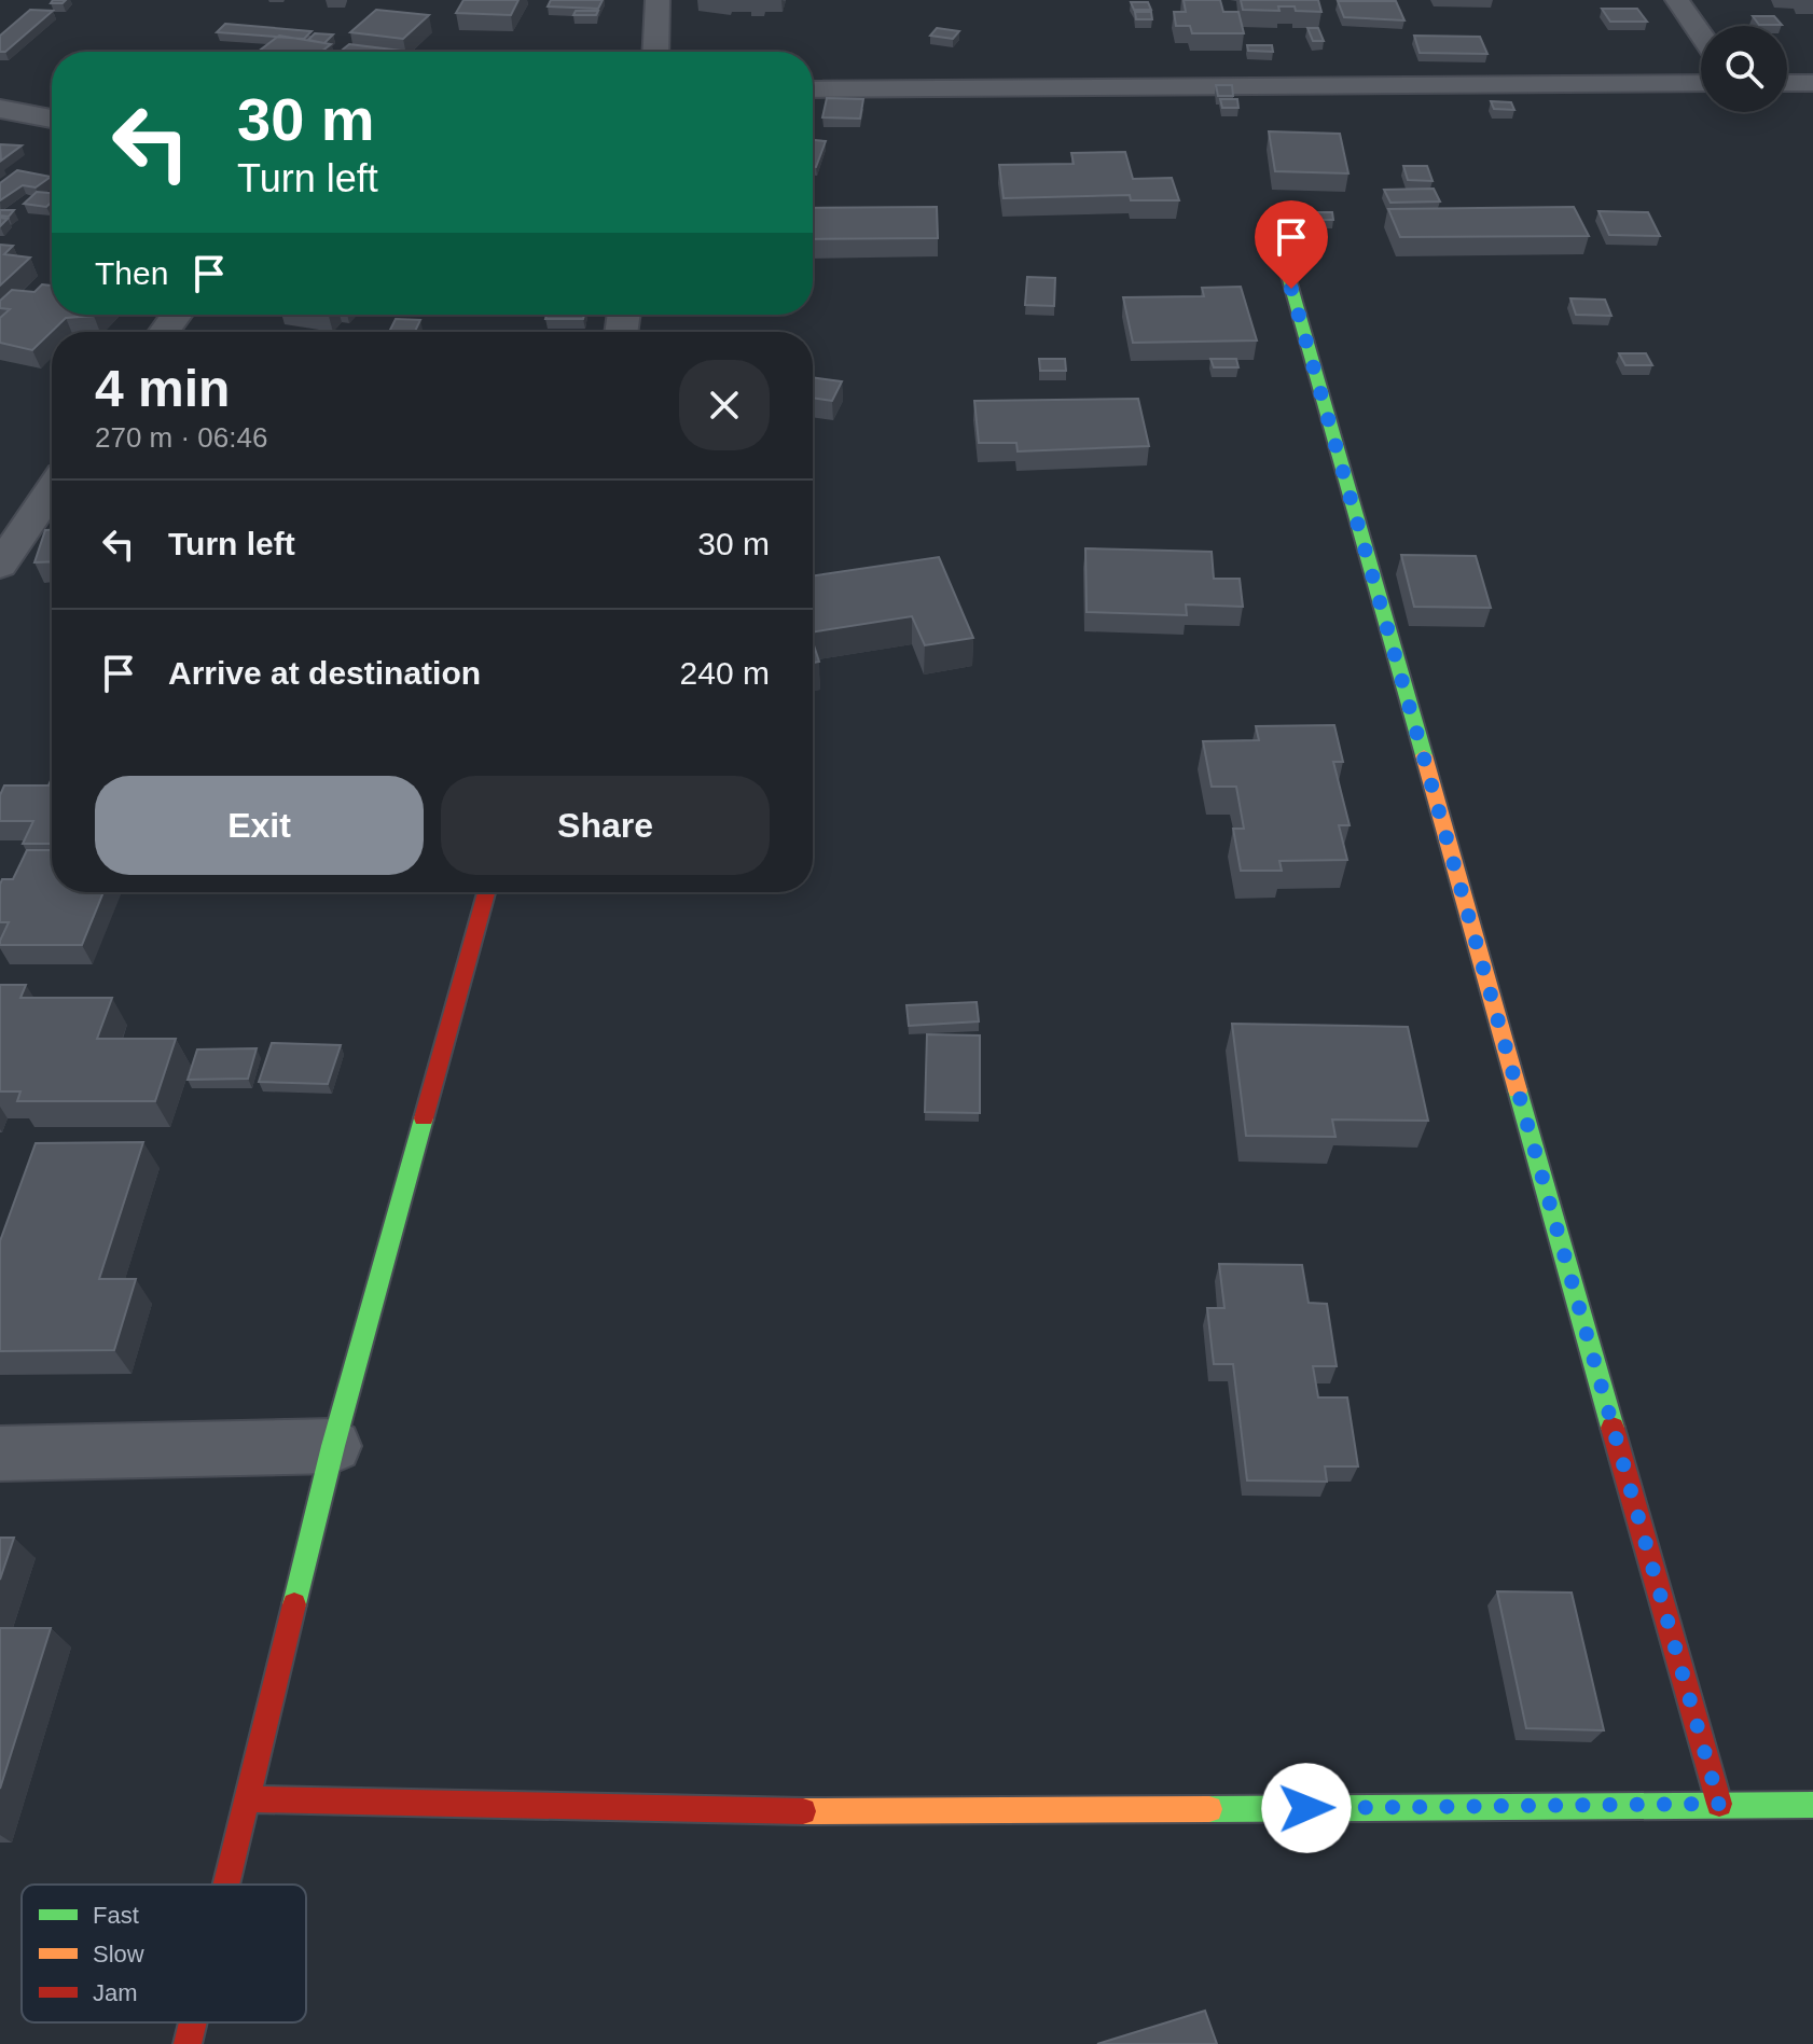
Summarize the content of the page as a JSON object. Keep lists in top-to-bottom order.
{
  "legend": ["Fast", "Slow", "Jam"],
  "page": {
    "turn": ["30 m", "Turn left"],
    "then": "Then",
    "heading": ["4 min", "270 m · 06:46"],
    "list": [
      {
        "name": "Turn left",
        "value": "30 m"
      },
      {
        "name": "Arrive at destination",
        "value": "240 m"
      }
    ],
    "buttons": ["Exit", "Share"]
  }
}
